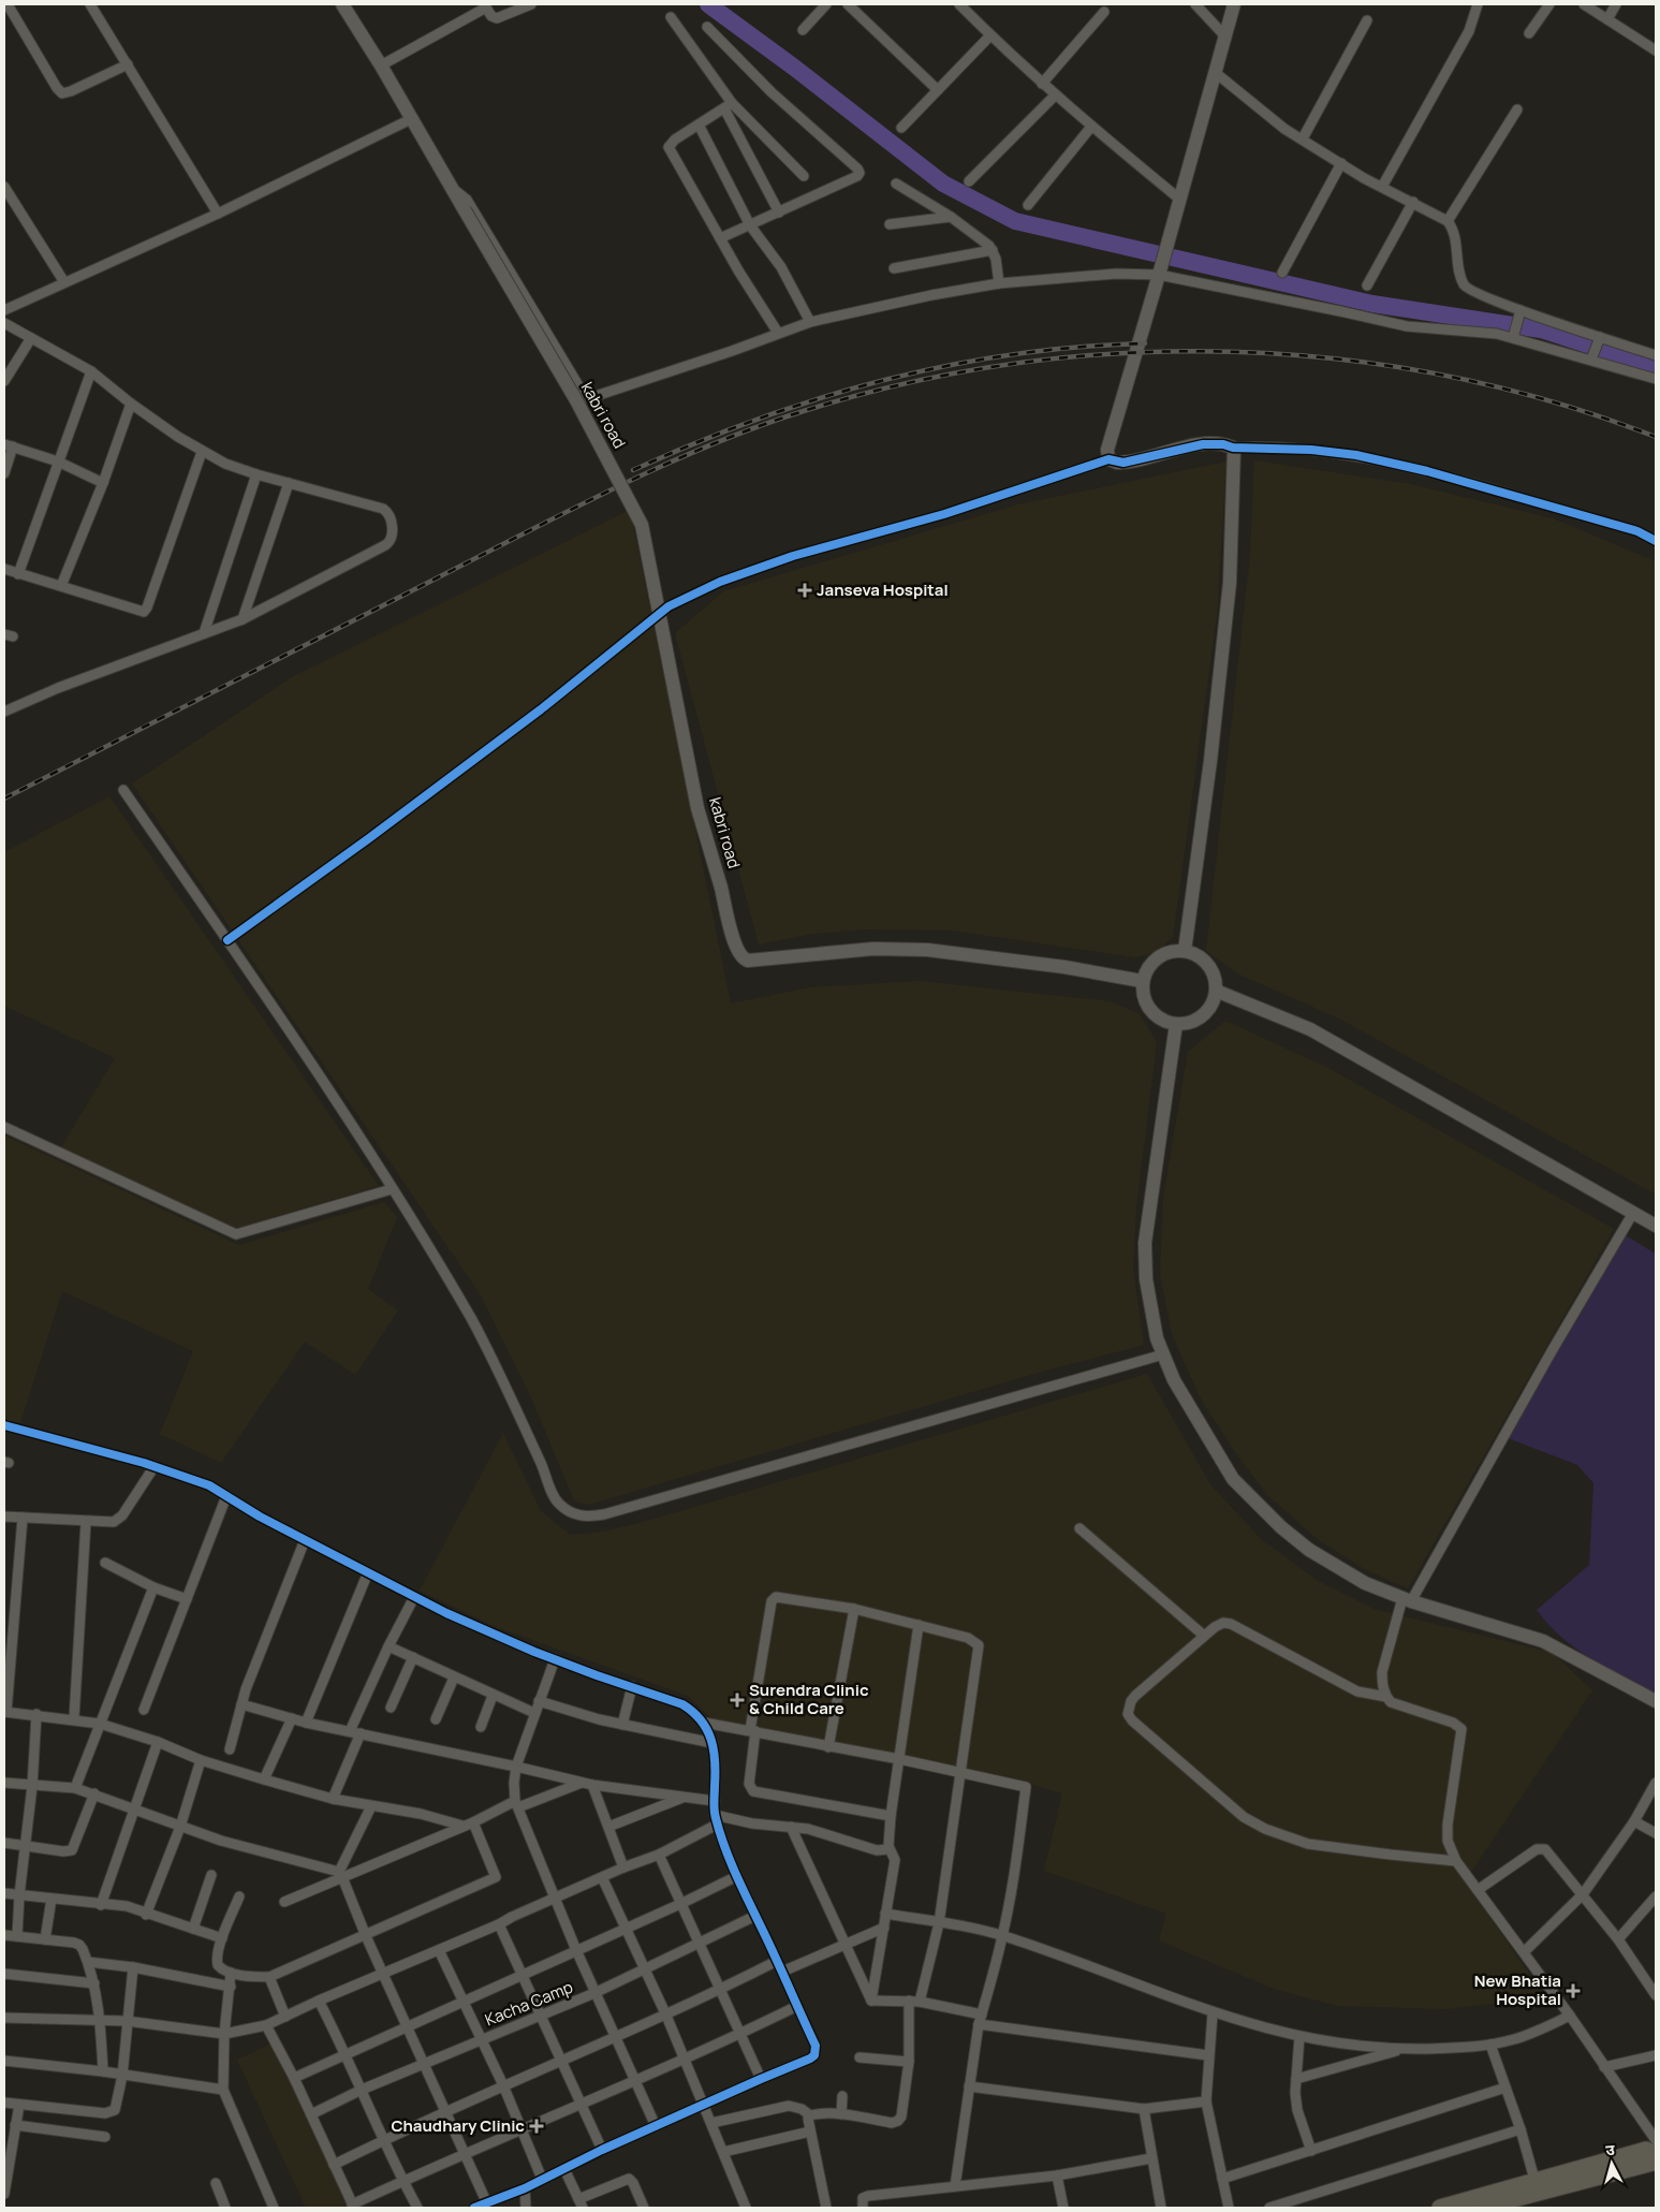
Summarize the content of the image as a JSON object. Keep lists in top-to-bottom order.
{
  "streets": {
    "street": ["kabri road", "Kacha Camp"]
  },
  "places": {
    "health": [
      "Janseva Hospital",
      "Surendra Clinic & Child Care",
      "New Bhatia Hospital",
      "Chaudhary Clinic"
    ]
  },
  "north": "top"
}
